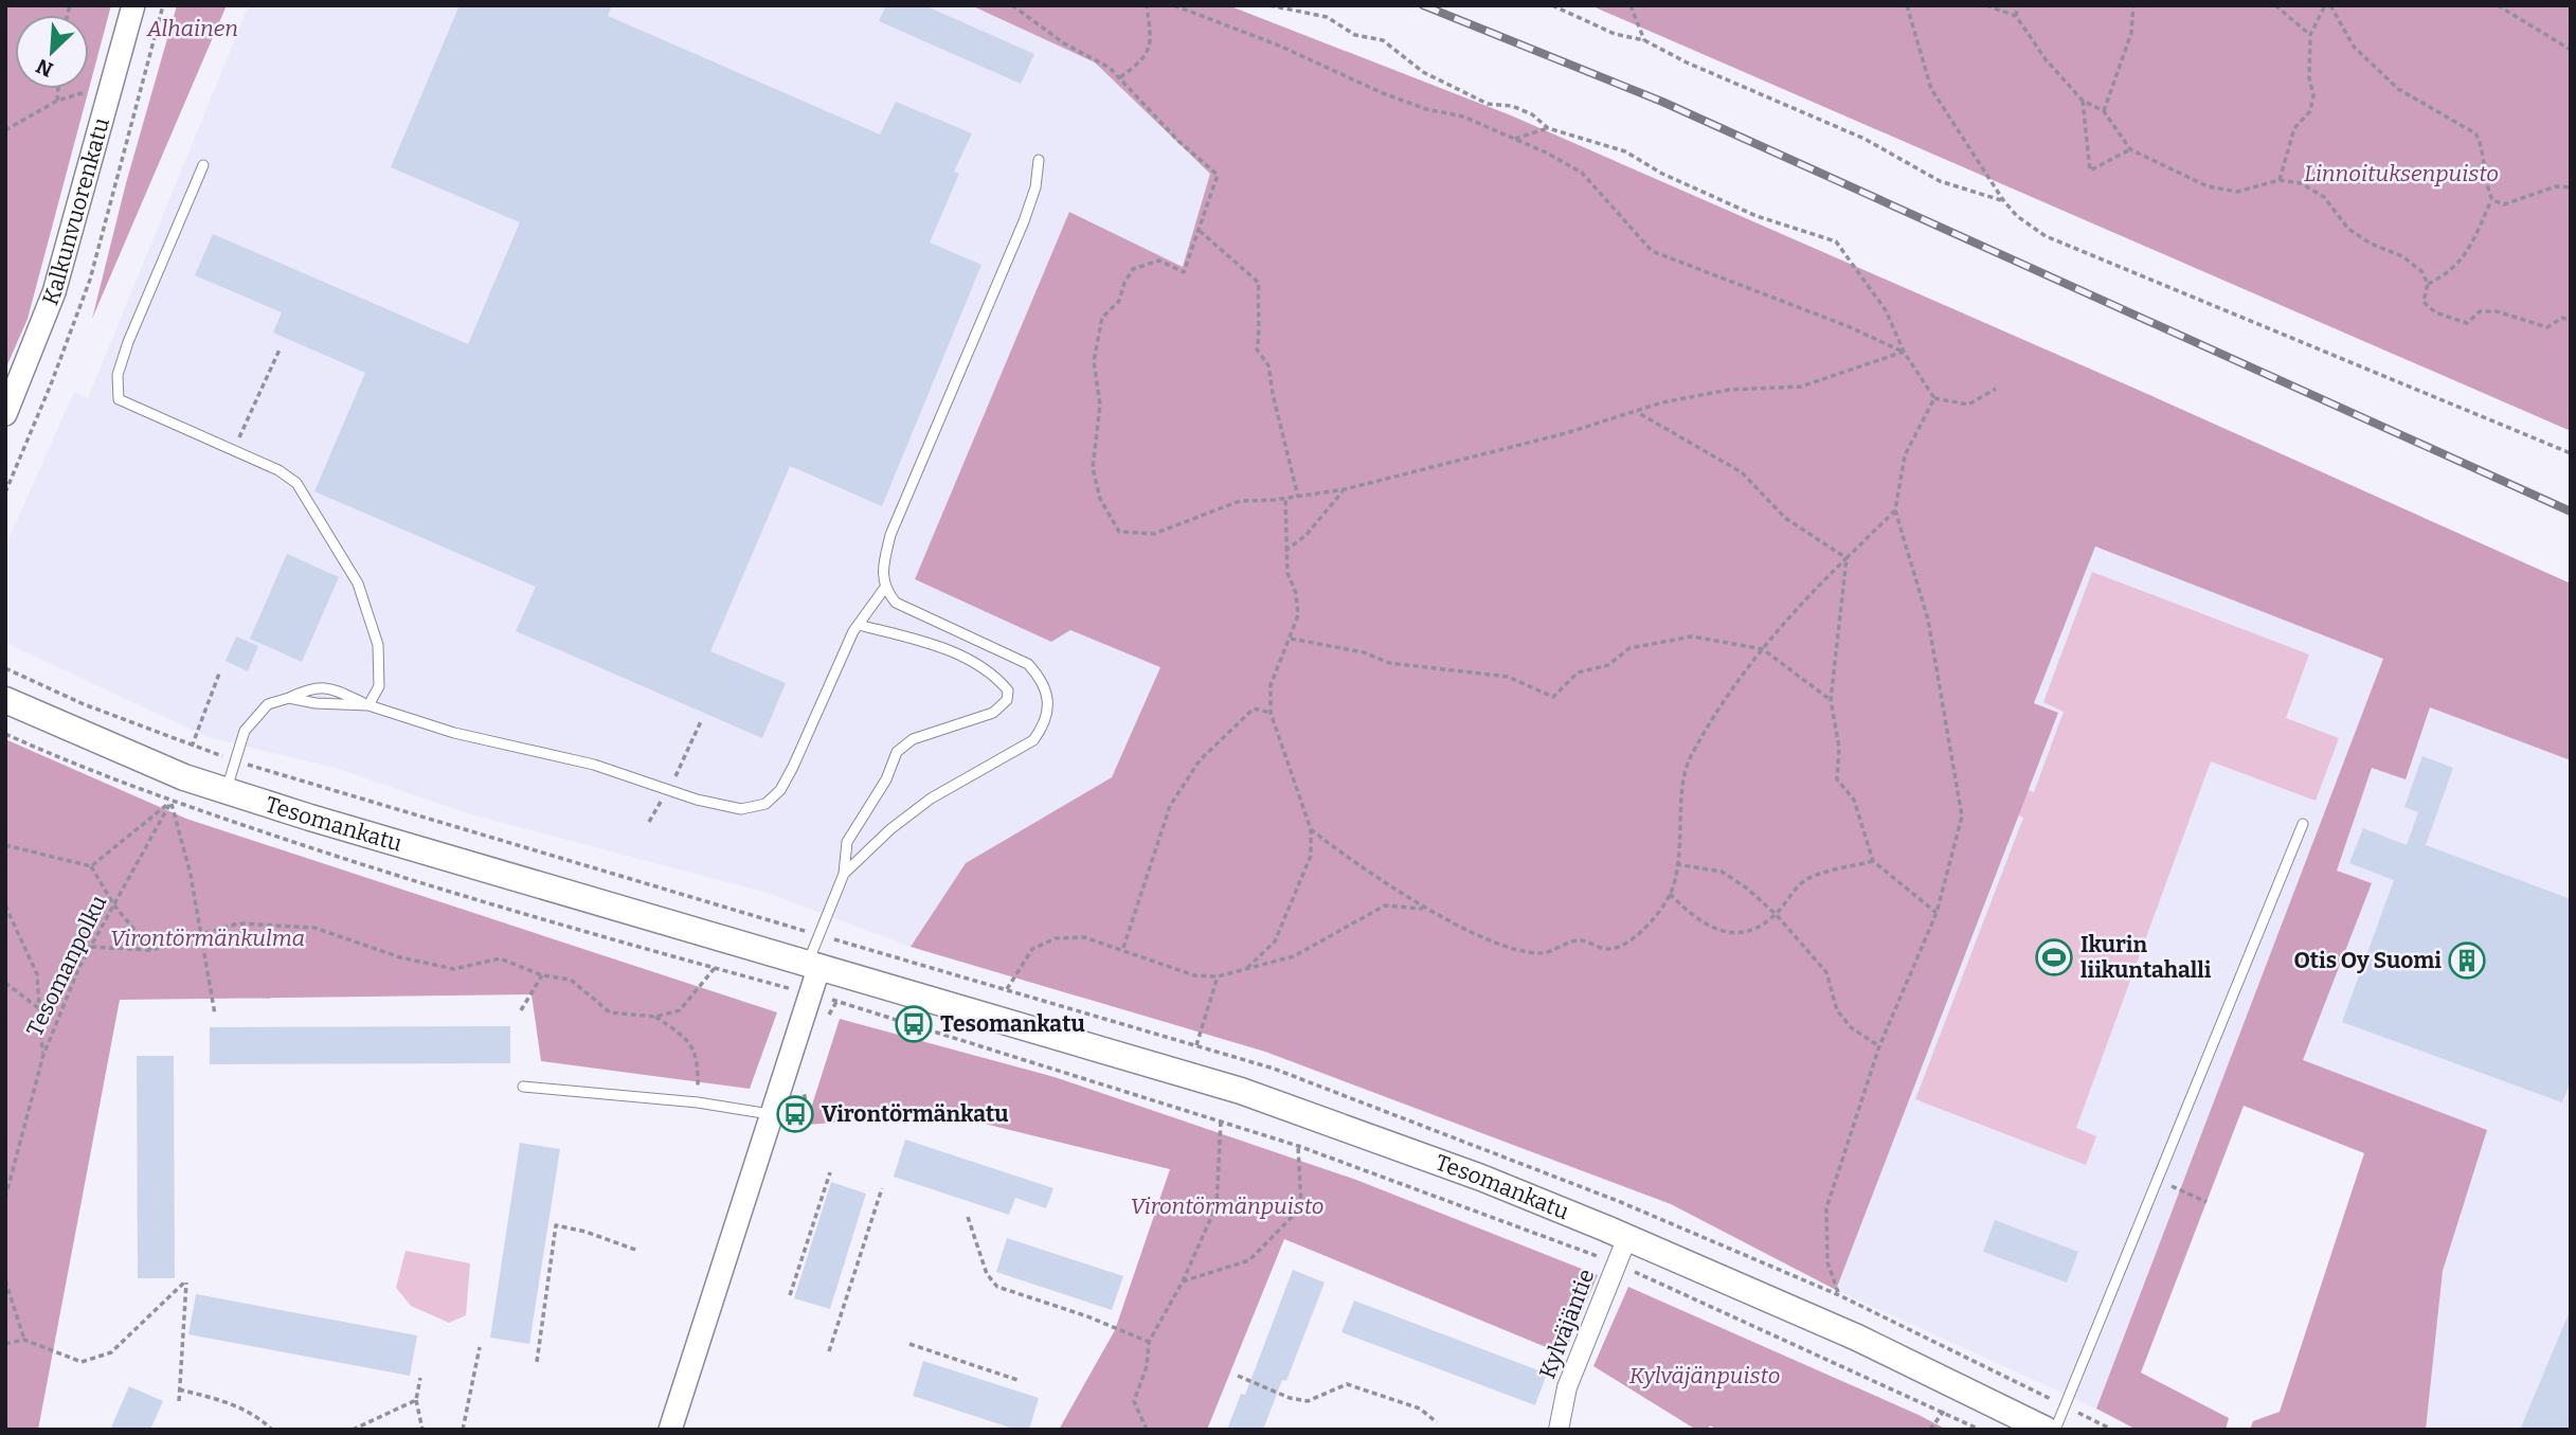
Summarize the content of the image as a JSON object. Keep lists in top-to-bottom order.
{
  "streets": {
    "main road": ["Tesomankatu"],
    "street": ["Kalkunvuorenkatu", "Kylväjäntie"],
    "path": ["Tesomanpolku"]
  },
  "crossings": [
    ["Tesomankatu", "Kylväjäntie"]
  ],
  "parks": [
    "Alhainen",
    "Linnoituksenpuisto",
    "Virontörmänkulma",
    "Virontörmänpuisto",
    "Kylväjänpuisto"
  ],
  "places": {
    "sports": ["Ikurin liikuntahalli"],
    "building": ["Otis Oy Suomi"],
    "bus stop": ["Tesomankatu", "Virontörmänkatu"]
  },
  "north": "bottom left"
}
